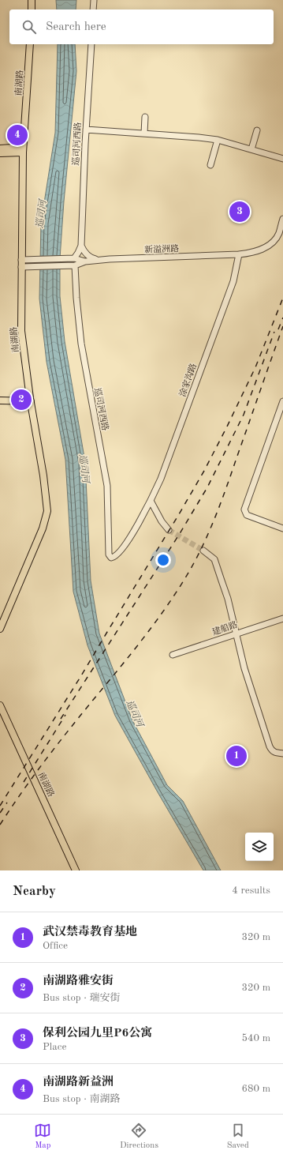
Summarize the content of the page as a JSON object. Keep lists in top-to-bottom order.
{
  "streets": {
    "main road": ["南湖路"],
    "street": [
      "巡司河西路",
      "新溢洲路",
      "涂家沟路",
      "建船路"
    ]
  },
  "crossings": [
    ["巡司河西路", "涂家沟路"],
    ["新溢洲路", "涂家沟路"]
  ],
  "water": ["巡司河"],
  "page": {
    "search": "Search here",
    "pins": [
      "4",
      "3",
      "2",
      "1"
    ],
    "heading": ["Nearby", "4 results"],
    "list": [
      {
        "mark": "1",
        "name": "武汉禁毒教育基地",
        "note": "Office",
        "value": "320 m"
      },
      {
        "mark": "2",
        "name": "南湖路雅安街",
        "note": "Bus stop · 瑞安街",
        "value": "320 m"
      },
      {
        "mark": "3",
        "name": "保利公园九里P6公寓",
        "note": "Place",
        "value": "540 m"
      },
      {
        "mark": "4",
        "name": "南湖路新益洲",
        "note": "Bus stop · 南湖路",
        "value": "680 m"
      }
    ],
    "nav": ["Map", "Directions", "Saved"]
  }
}
